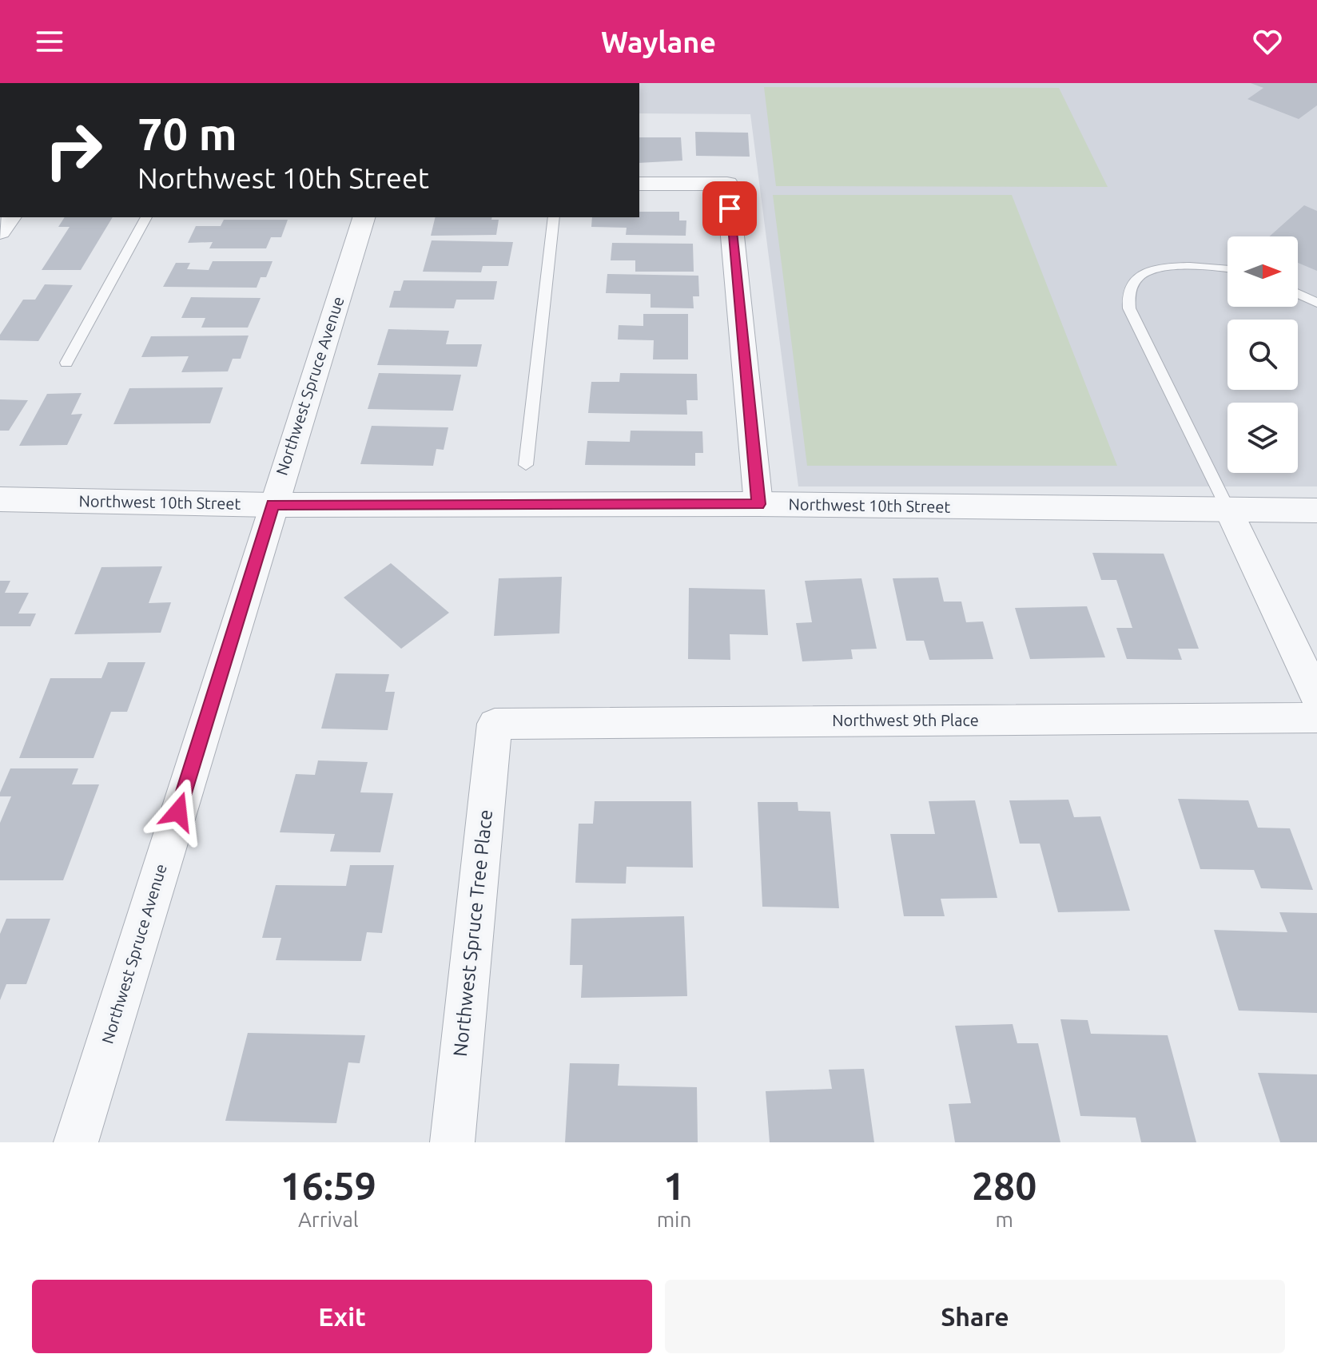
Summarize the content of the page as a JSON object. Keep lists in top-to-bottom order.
{
  "streets": {
    "street": [
      "Northwest Spruce Avenue",
      "Northwest 10th Street",
      "Northwest 9th Place",
      "Northwest Spruce Tree Place"
    ]
  },
  "crossings": [
    ["Northwest Spruce Avenue", "Northwest 10th Street"],
    ["Northwest 9th Place", "Northwest Spruce Tree Place"]
  ],
  "north": "right",
  "page": {
    "header": "Waylane",
    "turn": ["70 m", "Northwest 10th Street"],
    "eta": [
      "16:59",
      "Arrival",
      "1",
      "min",
      "280",
      "m"
    ],
    "buttons": ["Exit", "Share"]
  }
}
